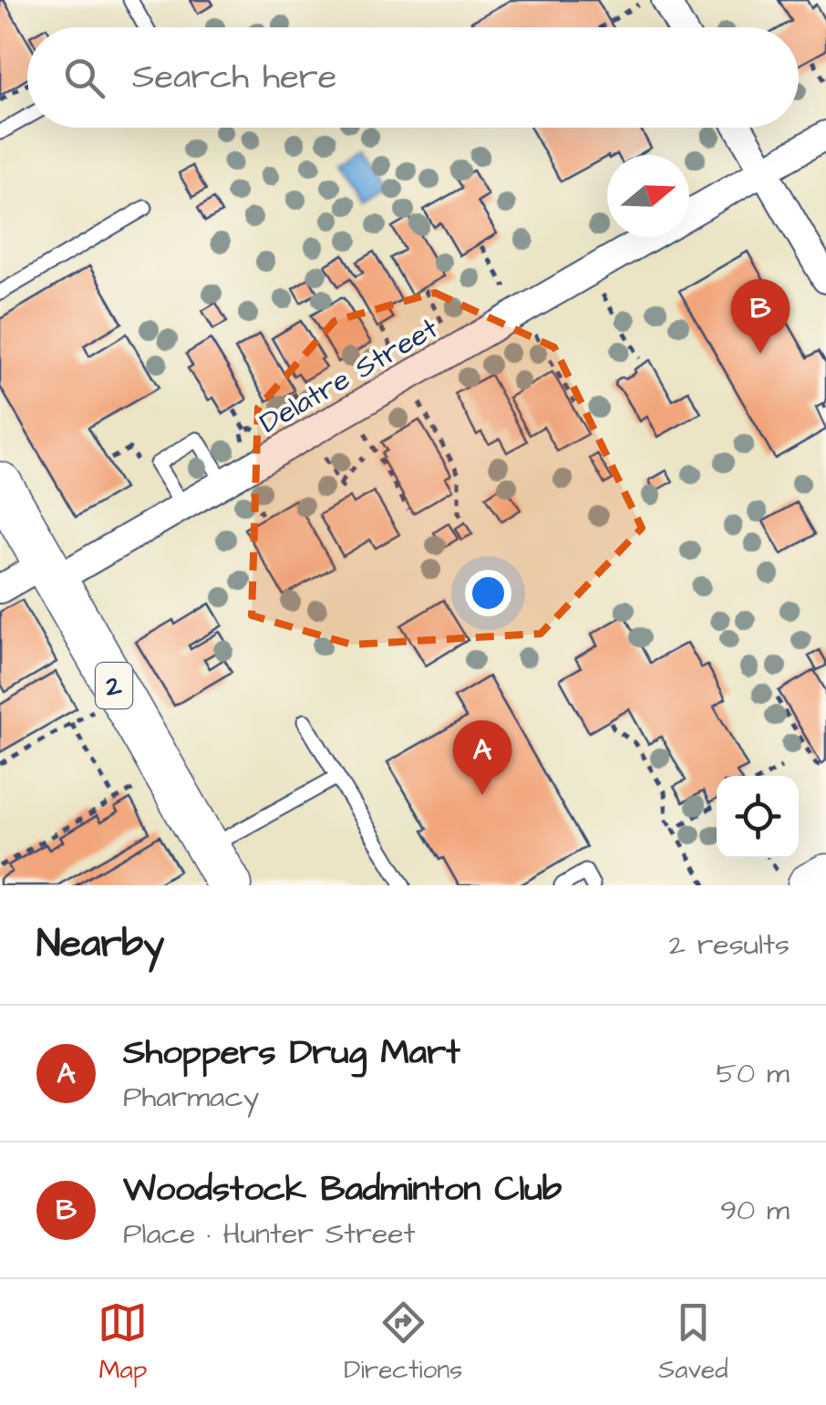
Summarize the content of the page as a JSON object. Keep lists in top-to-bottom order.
{
  "streets": {
    "main road": ["2"],
    "street": ["Delatre Street"]
  },
  "crossings": [
    ["Delatre Street", "2"]
  ],
  "north": "right",
  "page": {
    "search": "Search here",
    "pins": ["B", "A"],
    "heading": ["Nearby", "2 results"],
    "list": [
      {
        "mark": "A",
        "name": "Shoppers Drug Mart",
        "note": "Pharmacy",
        "value": "50 m"
      },
      {
        "mark": "B",
        "name": "Woodstock Badminton Club",
        "note": "Place · Hunter Street",
        "value": "90 m"
      }
    ],
    "nav": ["Map", "Directions", "Saved"]
  }
}
